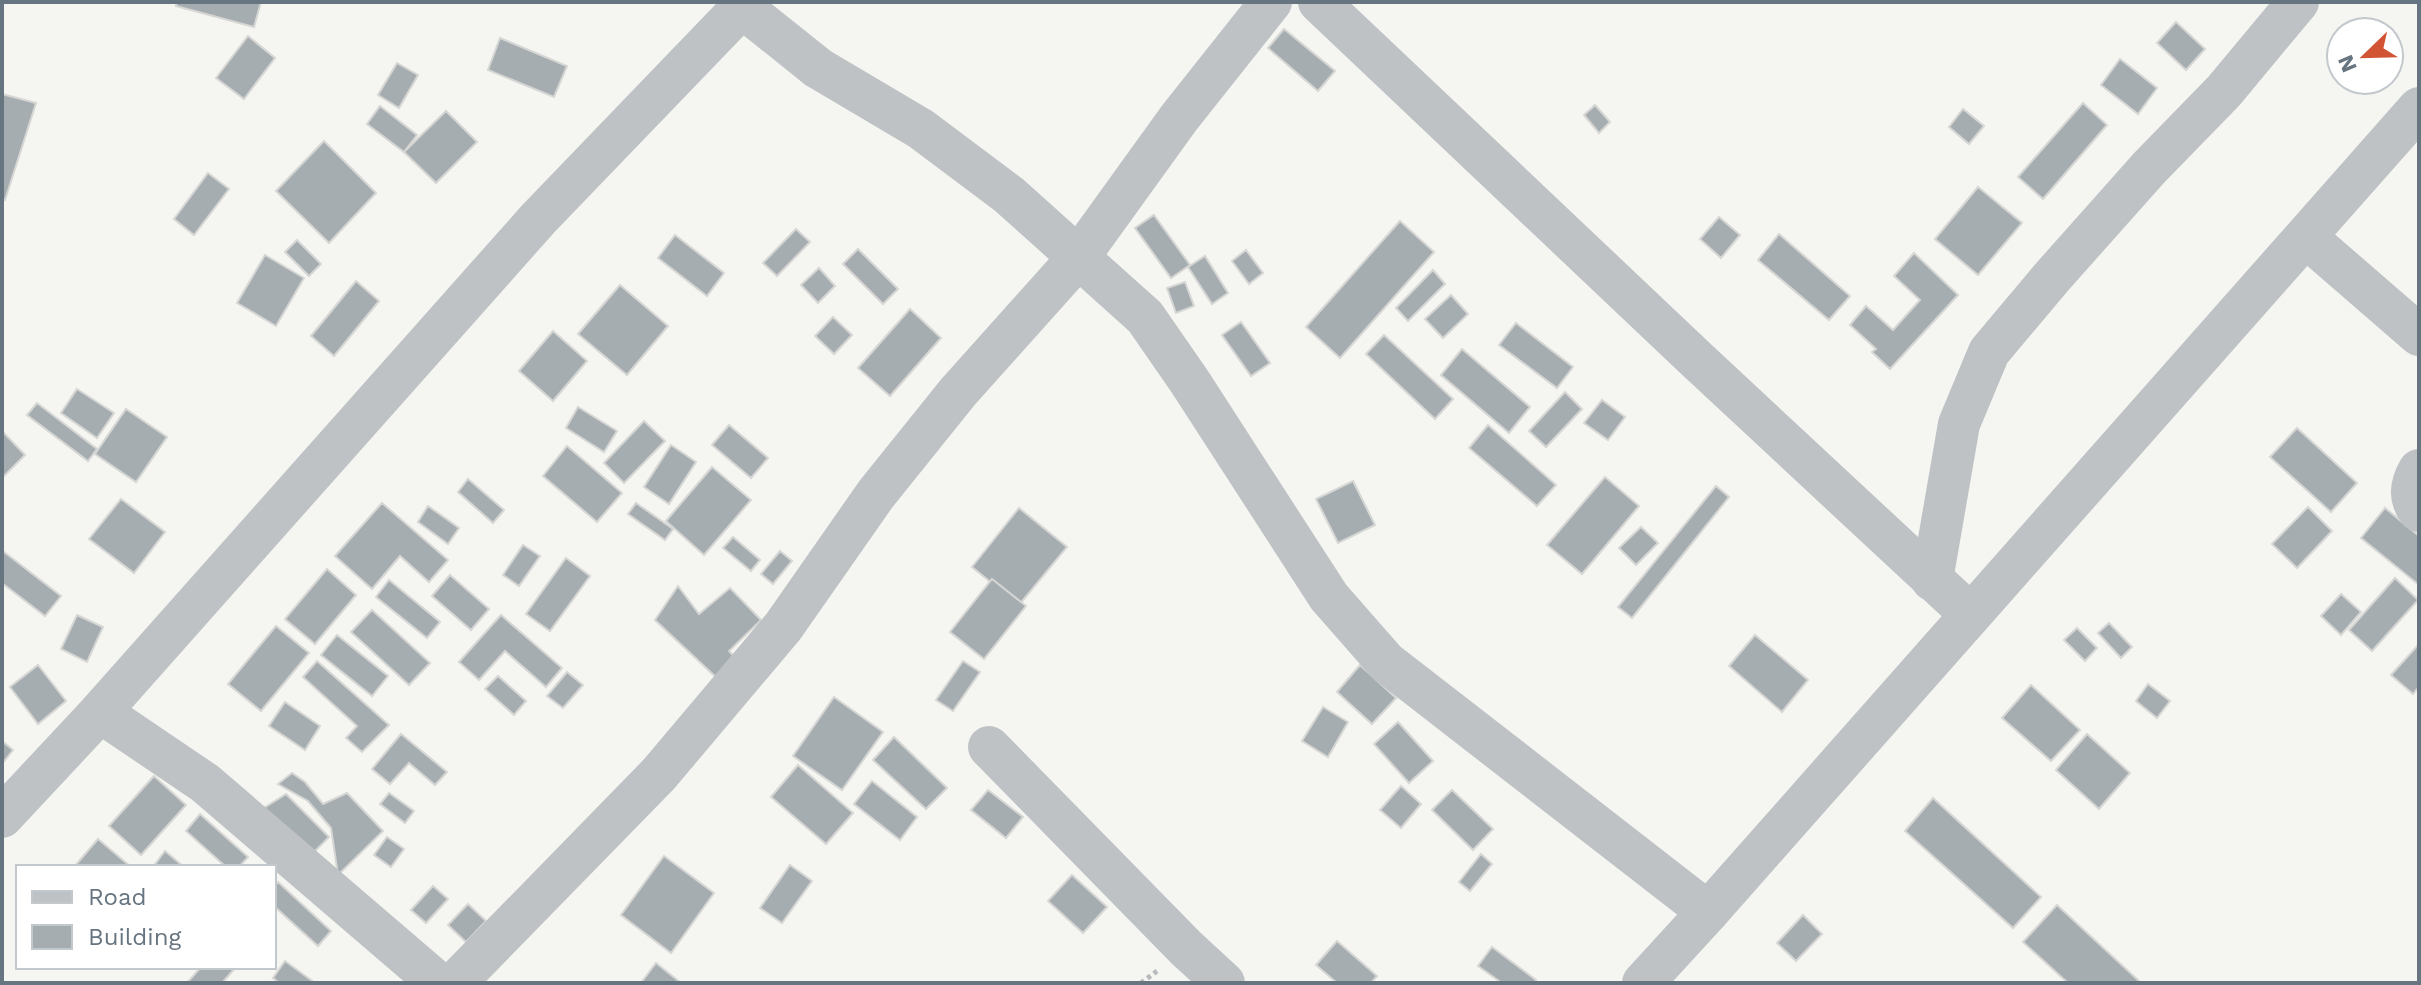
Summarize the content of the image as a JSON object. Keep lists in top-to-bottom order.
{
  "legend": ["Road", "Building"],
  "north": "bottom left"
}
